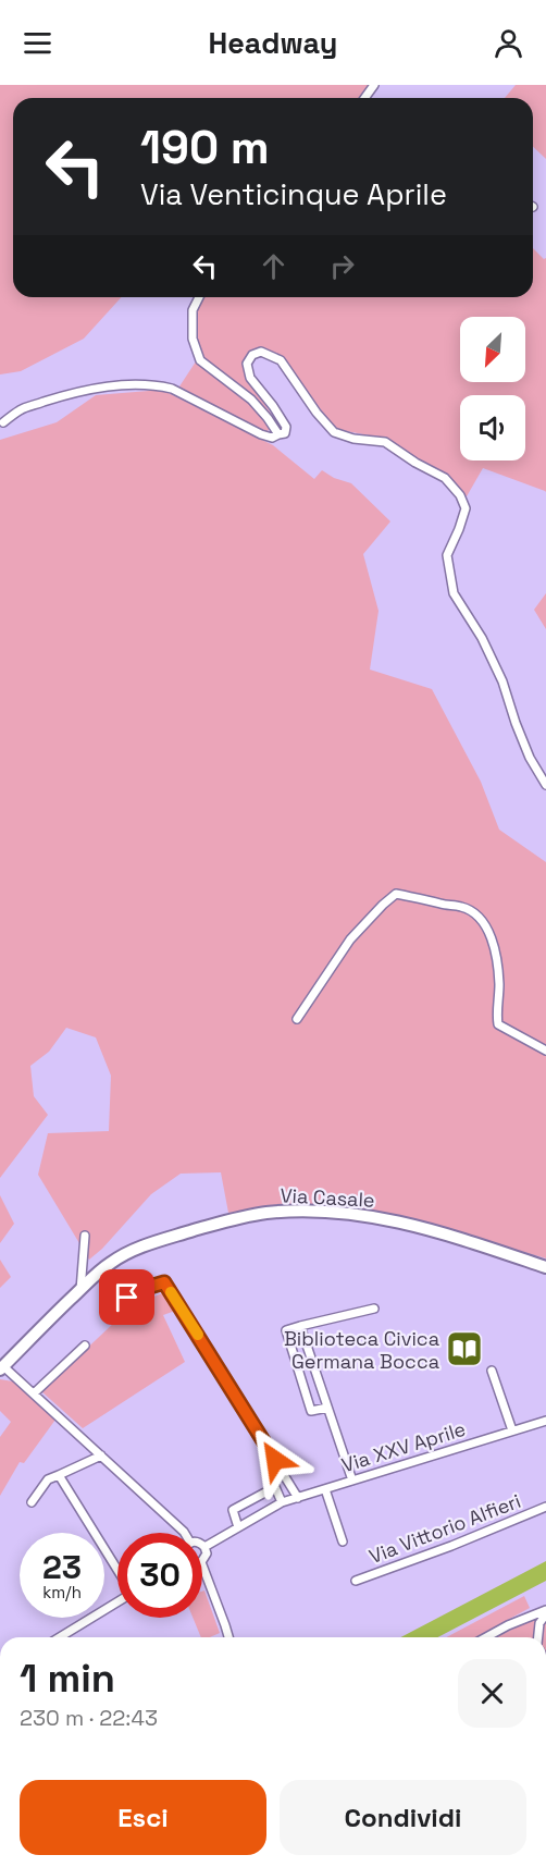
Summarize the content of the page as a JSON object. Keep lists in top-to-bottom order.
{
  "streets": {
    "main road": ["Via Casale"],
    "street": ["Via XXV Aprile", "Via Vittorio Alfieri"]
  },
  "places": {
    "library": ["Biblioteca Civica Germana Bocca"]
  },
  "north": "bottom left",
  "page": {
    "header": "Headway",
    "turn": ["190 m", "Via Venticinque Aprile"],
    "speed": "23 km/h",
    "limit": "30",
    "heading": ["1 min", "230 m · 22:43"],
    "buttons": ["Esci", "Condividi"]
  }
}
